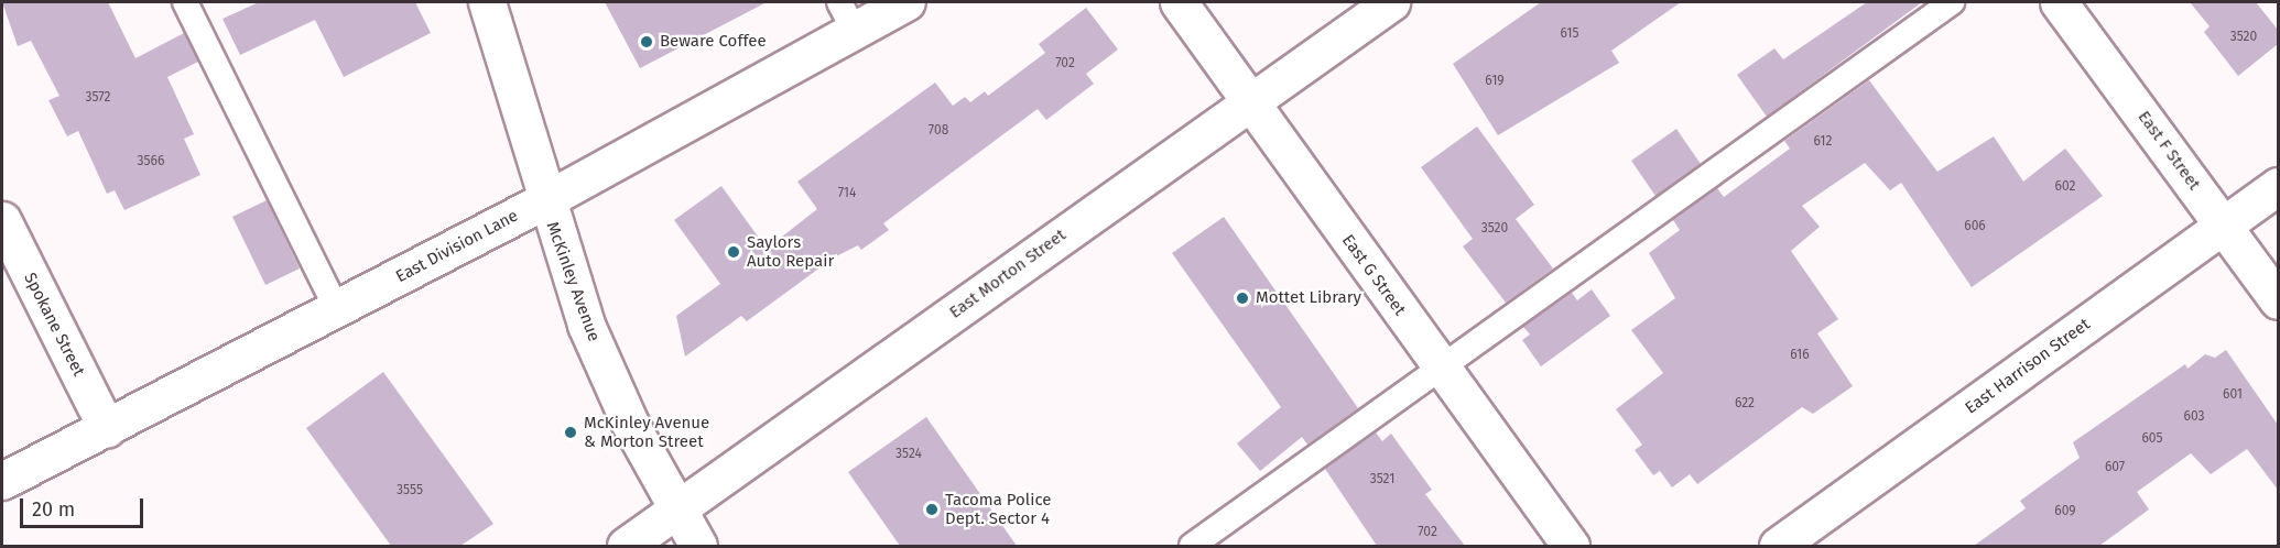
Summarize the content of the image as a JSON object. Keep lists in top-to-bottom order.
{
  "streets": {
    "street": [
      "East F Street",
      "East Division Lane",
      "East Morton Street",
      "East G Street",
      "McKinley Avenue",
      "Spokane Street",
      "East Harrison Street"
    ]
  },
  "crossings": [
    ["East F Street", "East Harrison Street"],
    ["East Division Lane", "McKinley Avenue"],
    ["East Division Lane", "Spokane Street"],
    ["East Morton Street", "East G Street"],
    ["East Morton Street", "McKinley Avenue"]
  ],
  "places": [
    "Beware Coffee",
    "Saylors Auto Repair",
    "Mottet Library",
    "McKinley Avenue & Morton Street",
    "Tacoma Police Dept. Sector 4"
  ],
  "house_numbers": [
    "615",
    "3520",
    "702",
    "619",
    "3572",
    "708",
    "612",
    "3566",
    "602",
    "714",
    "606",
    "3520",
    "616",
    "601",
    "622",
    "603",
    "605",
    "3524",
    "607",
    "3521",
    "3555",
    "609",
    "702"
  ],
  "scale_bar": "20 m"
}
